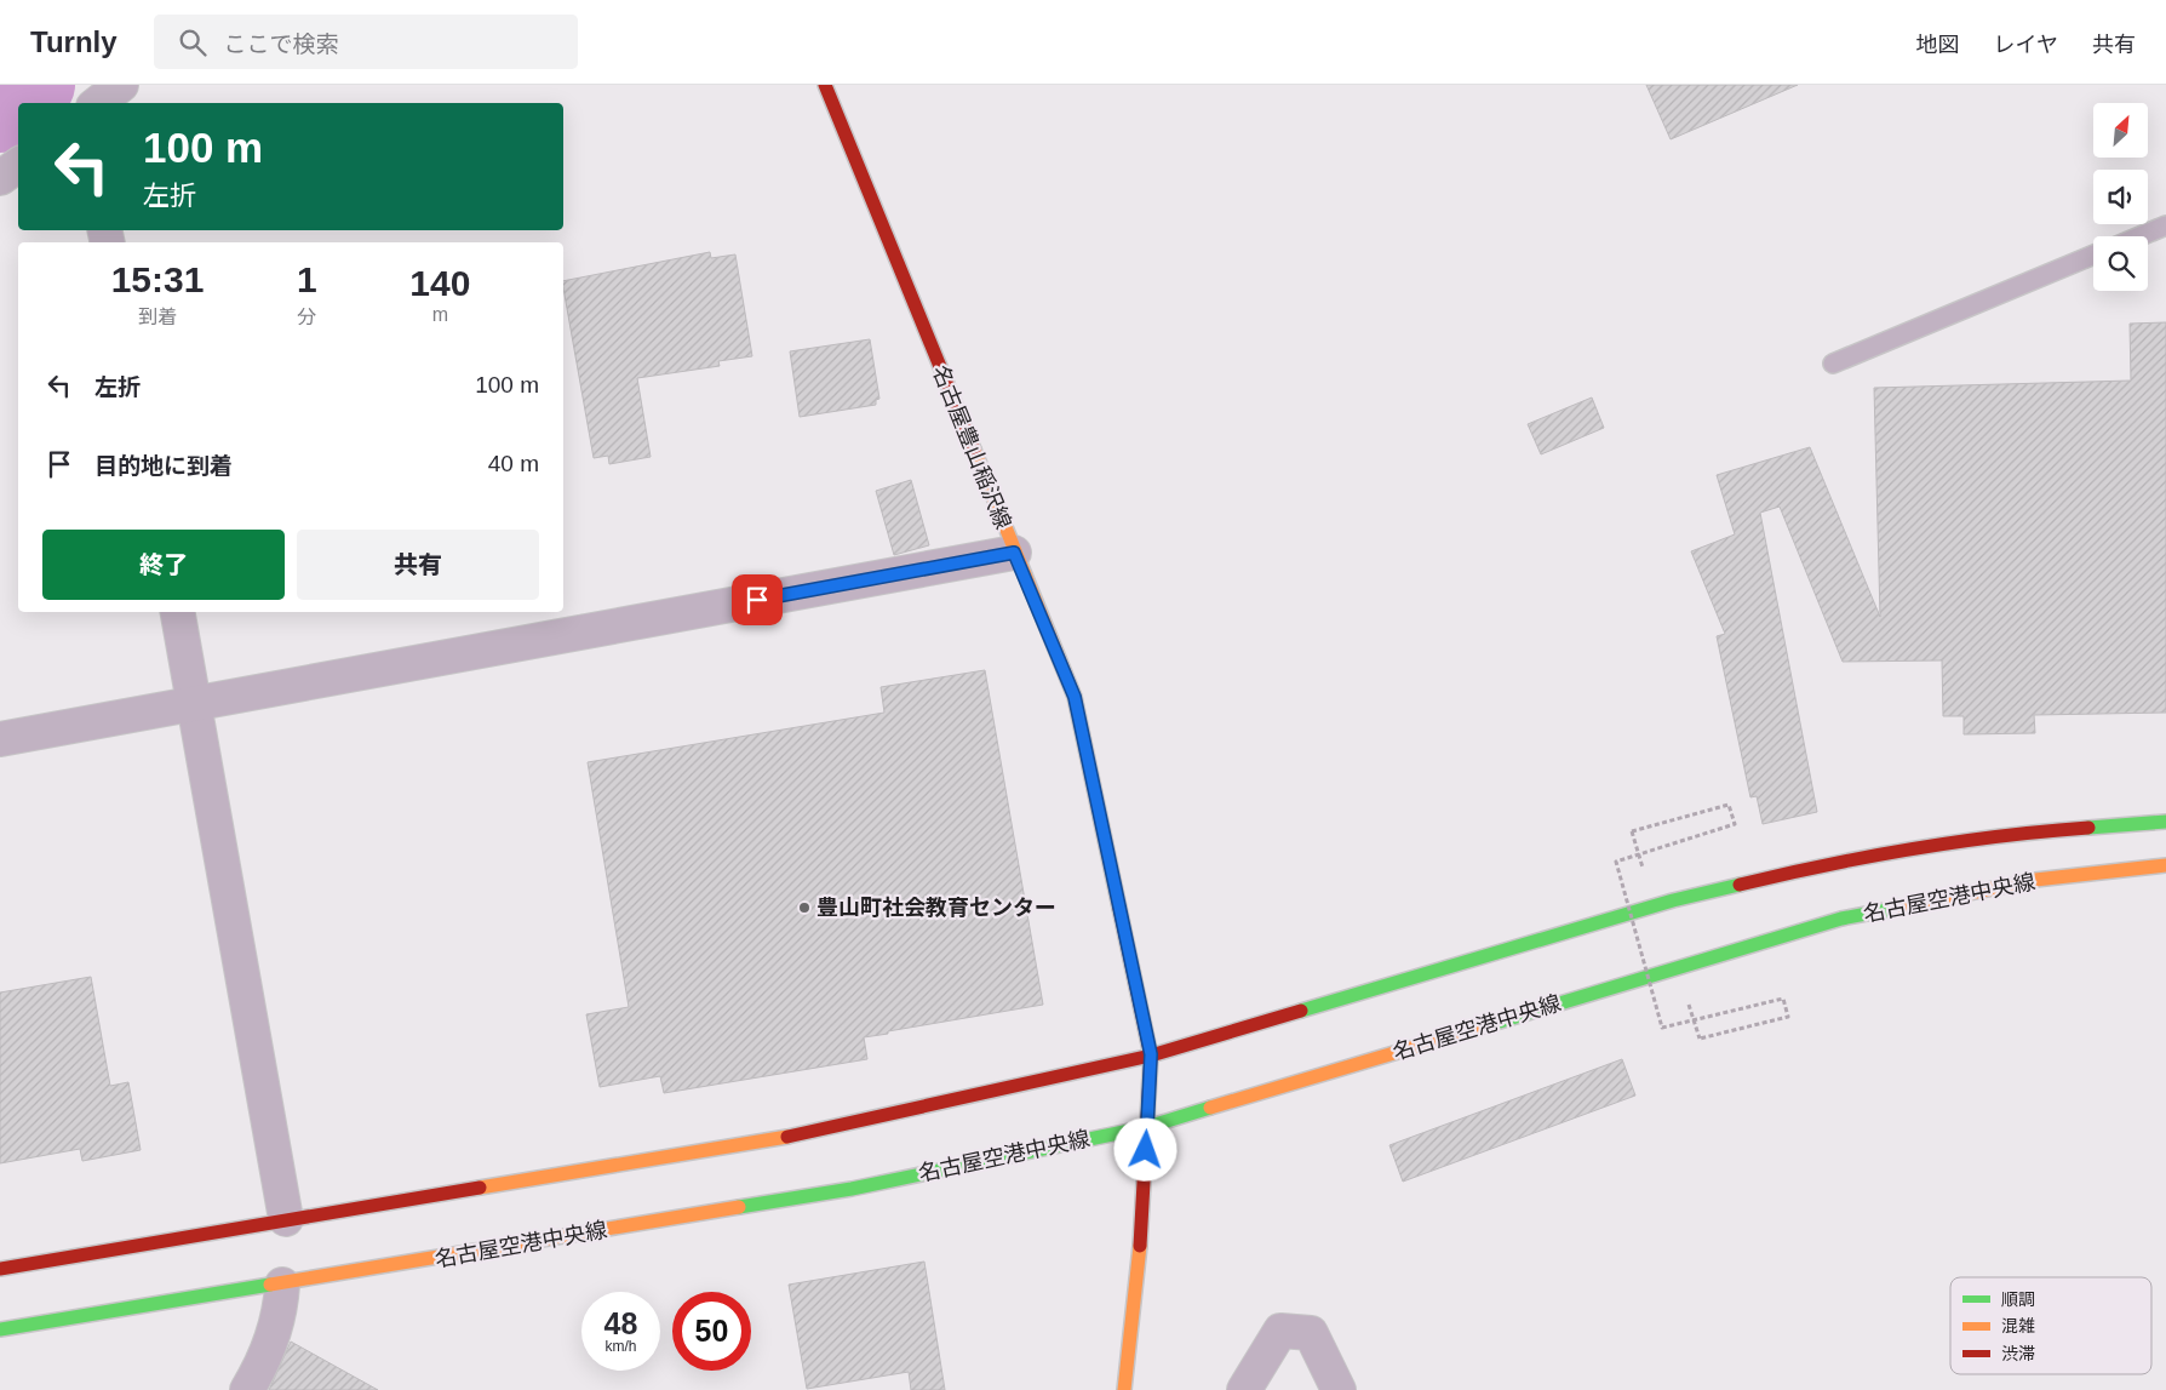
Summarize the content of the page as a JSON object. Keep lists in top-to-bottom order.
{
  "streets": {
    "main road": ["名古屋豊山稲沢線", "名古屋空港中央線"]
  },
  "crossings": [
    ["名古屋豊山稲沢線", "名古屋空港中央線"]
  ],
  "places": ["豊山町社会教育センター"],
  "legend": ["順調", "混雑", "渋滞"],
  "north": "top right",
  "page": {
    "header": "Turnly",
    "search": "ここで検索",
    "nav": ["地図", "レイヤ", "共有"],
    "turn": ["100 m", "左折"],
    "eta": [
      "15:31",
      "到着",
      "1",
      "分",
      "140",
      "m"
    ],
    "list": [
      {
        "name": "左折",
        "value": "100 m"
      },
      {
        "name": "目的地に到着",
        "value": "40 m"
      }
    ],
    "buttons": ["終了", "共有"],
    "speed": "48 km/h",
    "limit": "50"
  }
}
